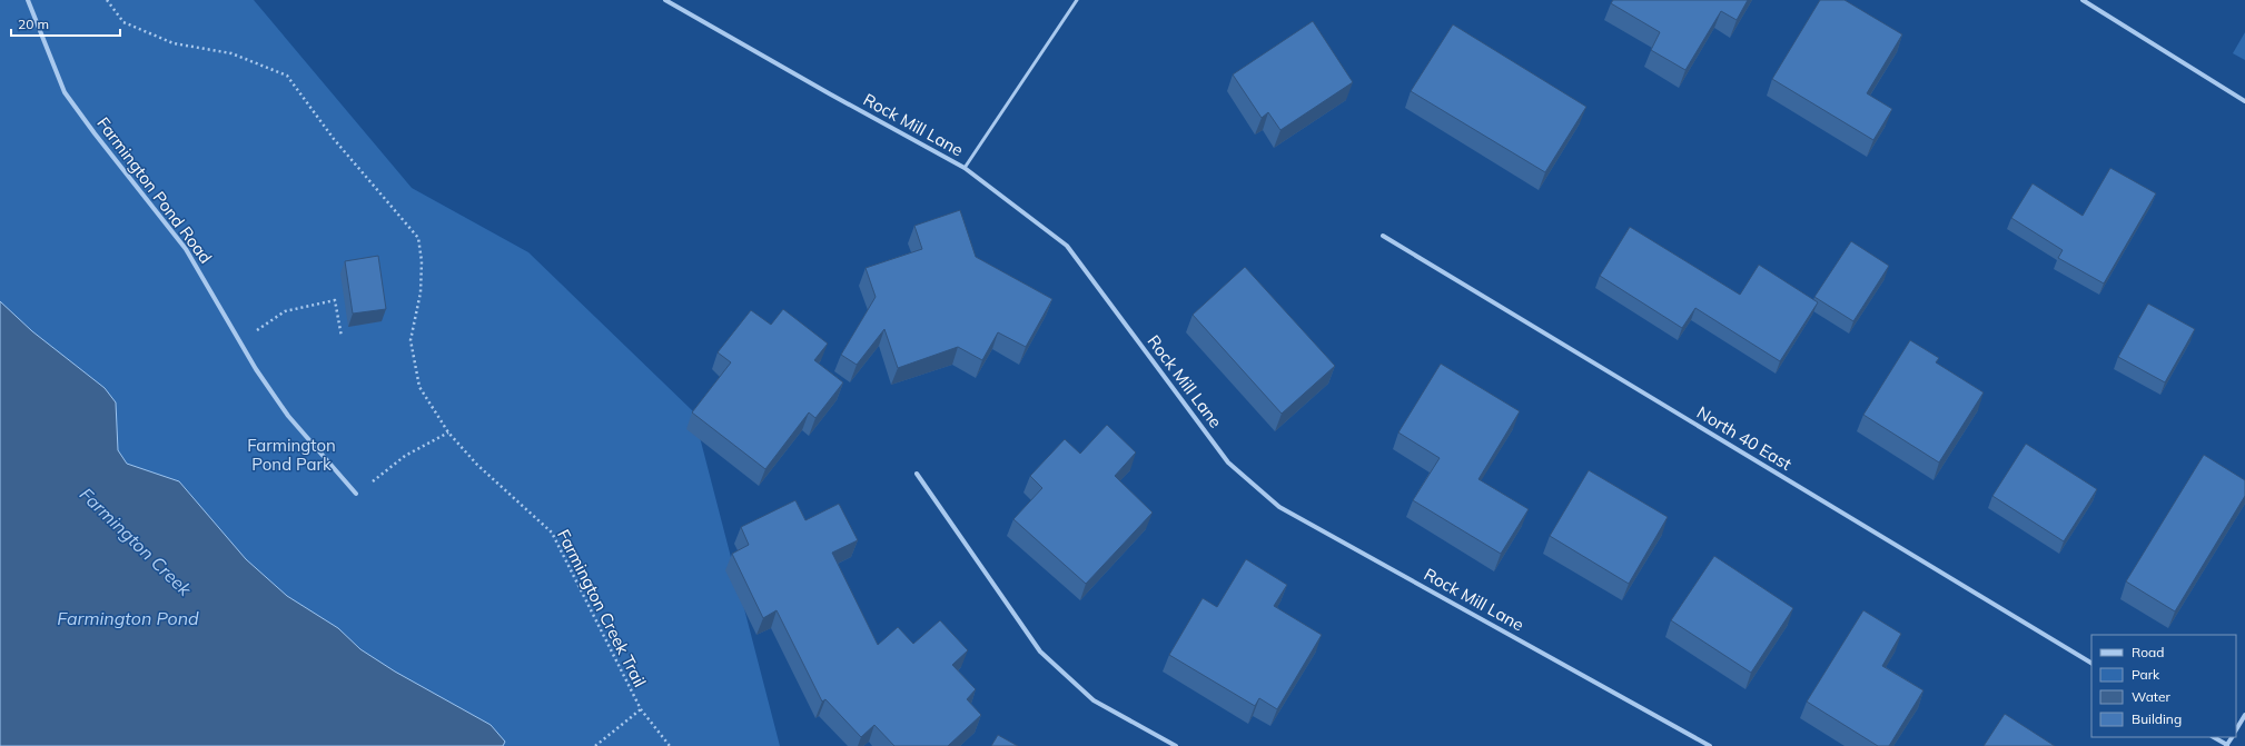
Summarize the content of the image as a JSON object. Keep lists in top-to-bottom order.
{
  "streets": {
    "street": ["Rock Mill Lane", "Farmington Pond Road", "North 40 East"],
    "path": ["Farmington Creek Trail"]
  },
  "water": ["Farmington Creek", "Farmington Pond"],
  "parks": ["Farmington Pond Park"],
  "legend": [
    "Road",
    "Park",
    "Water",
    "Building"
  ],
  "scale_bar": "20 m"
}
